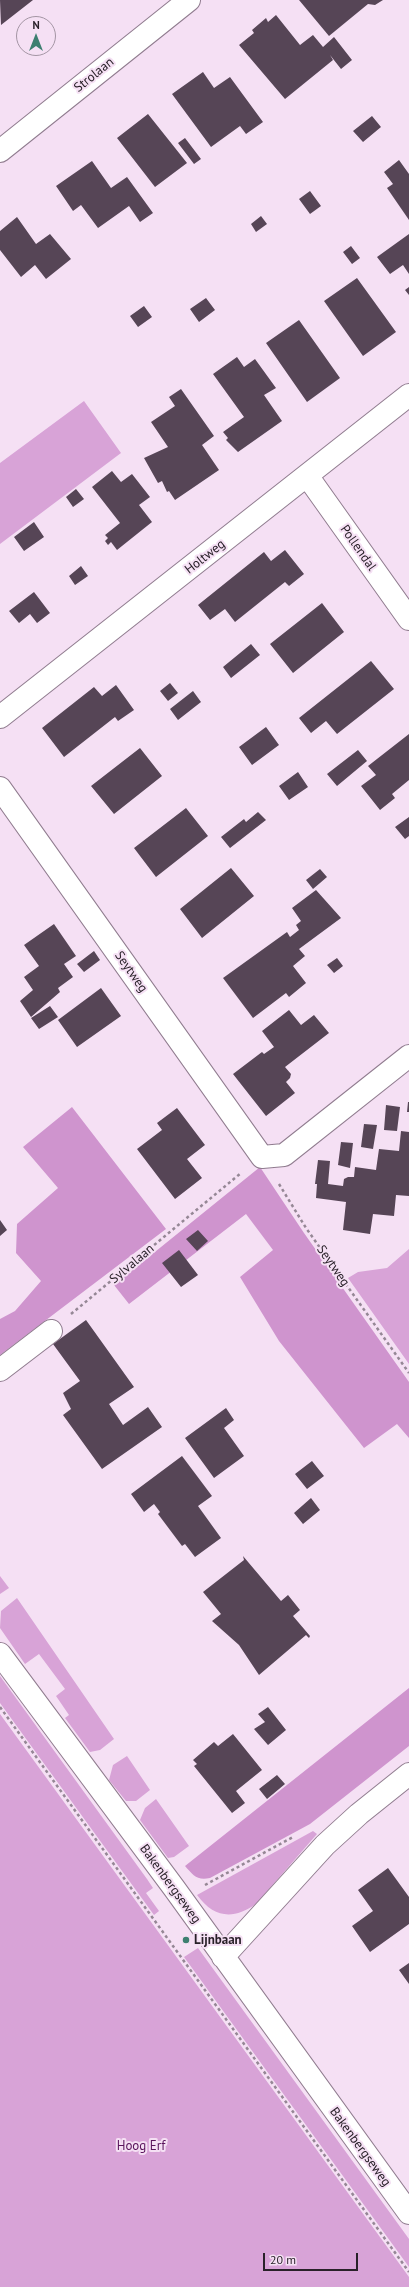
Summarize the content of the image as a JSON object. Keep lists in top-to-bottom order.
{
  "streets": {
    "street": [
      "Strolaan",
      "Pollendal",
      "Holtweg",
      "Seytweg",
      "Bakenbergseweg"
    ],
    "path": ["Sylvalaan"]
  },
  "crossings": [
    ["Pollendal", "Holtweg"],
    ["Seytweg", "Sylvalaan"]
  ],
  "parks": ["Hoog Erf"],
  "places": ["Lijnbaan"],
  "scale_bar": "20 m",
  "north": "top"
}
